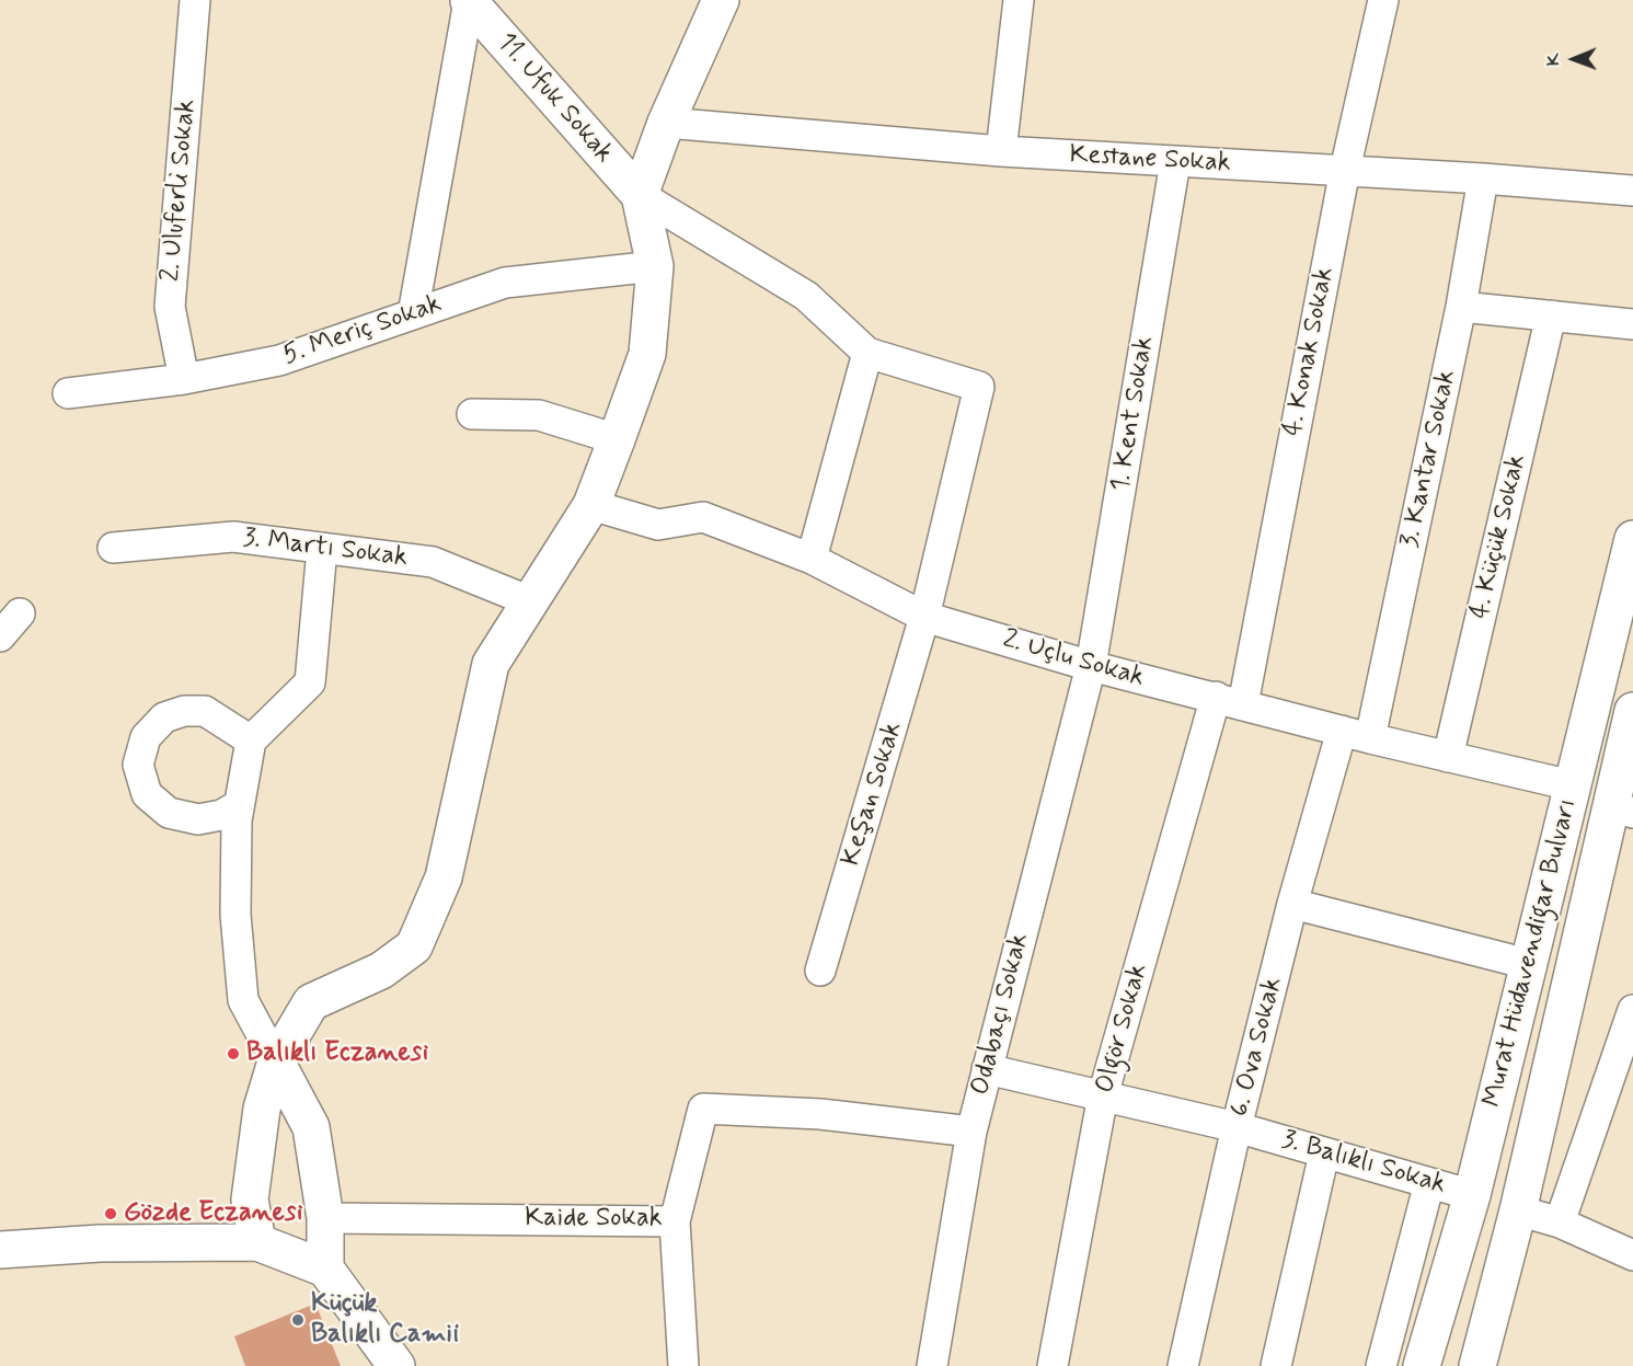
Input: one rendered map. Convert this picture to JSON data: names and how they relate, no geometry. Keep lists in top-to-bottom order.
{
  "streets": {
    "main road": ["11. Ufuk Sokak", "Murat Hüdavendigar Bulvarı"],
    "street": [
      "Kestane Sokak",
      "2. Uluferli Sokak",
      "5. Meriç Sokak",
      "4. Konak Sokak",
      "1. Kent Sokak",
      "3. Kantar Sokak",
      "4. Küçük Sokak",
      "3. Martı Sokak",
      "2. Uçlu Sokak",
      "Keşan Sokak",
      "Odabaçı Sokak",
      "Olgör Sokak",
      "6. Ova Sokak",
      "3. Balıklı Sokak",
      "Kaide Sokak"
    ]
  },
  "crossings": [
    ["Kestane Sokak", "4. Konak Sokak"],
    ["Kestane Sokak", "1. Kent Sokak"],
    ["Kestane Sokak", "3. Kantar Sokak"],
    ["2. Uluferli Sokak", "5. Meriç Sokak"],
    ["4. Konak Sokak", "2. Uçlu Sokak"],
    ["4. Konak Sokak", "Olgör Sokak"],
    ["1. Kent Sokak", "2. Uçlu Sokak"],
    ["1. Kent Sokak", "Odabaçı Sokak"],
    ["3. Kantar Sokak", "2. Uçlu Sokak"],
    ["4. Küçük Sokak", "2. Uçlu Sokak"],
    ["2. Uçlu Sokak", "Keşan Sokak"],
    ["2. Uçlu Sokak", "Murat Hüdavendigar Bulvarı"],
    ["2. Uçlu Sokak", "Odabaçı Sokak"],
    ["2. Uçlu Sokak", "Olgör Sokak"],
    ["2. Uçlu Sokak", "6. Ova Sokak"],
    ["Murat Hüdavendigar Bulvarı", "3. Balıklı Sokak"],
    ["Odabaçı Sokak", "3. Balıklı Sokak"],
    ["Odabaçı Sokak", "Kaide Sokak"],
    ["Olgör Sokak", "3. Balıklı Sokak"],
    ["6. Ova Sokak", "3. Balıklı Sokak"]
  ],
  "places": ["Balıklı Eczanesi", "Gözde Eczanesi", "Küçük Balıklı Camii"],
  "north": "left"
}
